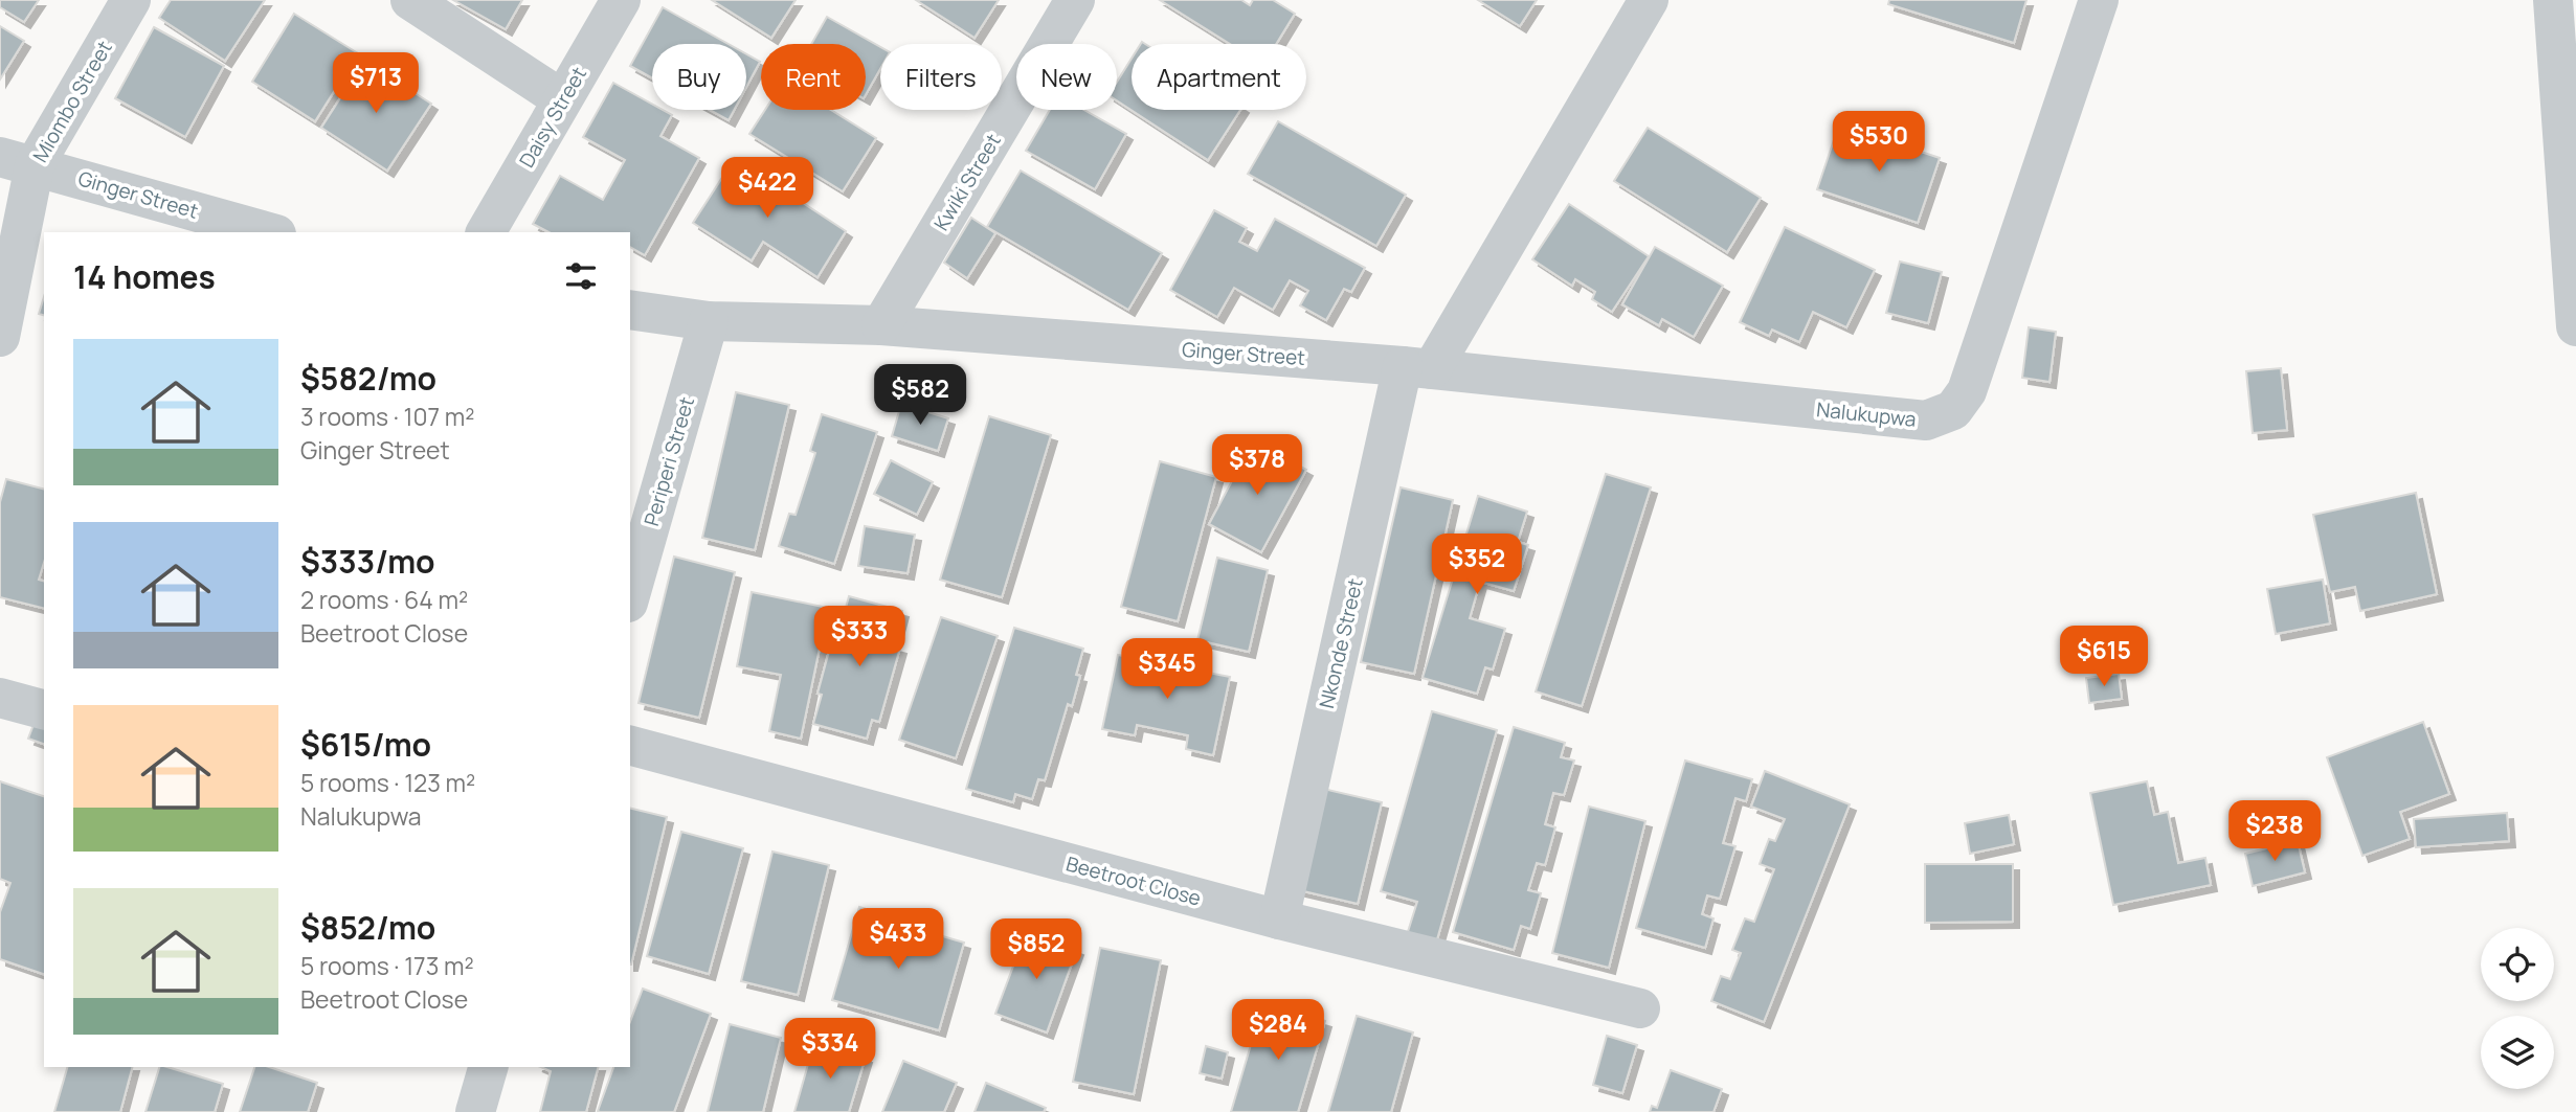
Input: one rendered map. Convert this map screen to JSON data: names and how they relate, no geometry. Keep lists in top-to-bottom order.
{
  "streets": {
    "street": [
      "Miombo Street",
      "Daisy Street",
      "Kwiki Street",
      "Ginger Street",
      "Nalukupwa",
      "Periperi Street",
      "Nkonde Street",
      "Beetroot Close"
    ]
  },
  "crossings": [
    ["Miombo Street", "Ginger Street"],
    ["Kwiki Street", "Ginger Street"],
    ["Ginger Street", "Nalukupwa"],
    ["Ginger Street", "Periperi Street"],
    ["Ginger Street", "Nkonde Street"],
    ["Nalukupwa", "Nkonde Street"],
    ["Nkonde Street", "Beetroot Close"]
  ],
  "page": {
    "chip": [
      "Buy",
      "Rent",
      "Filters",
      "New",
      "Apartment"
    ],
    "price": [
      "$713",
      "$530",
      "$422",
      "$582",
      "$378",
      "$352",
      "$333",
      "$615",
      "$345",
      "$238",
      "$433",
      "$852",
      "$284",
      "$334"
    ],
    "heading": "14 homes",
    "list": [
      {
        "name": "$582/mo",
        "note": "3 rooms · 107 m² · Ginger Street"
      },
      {
        "name": "$333/mo",
        "note": "2 rooms · 64 m² · Beetroot Close"
      },
      {
        "name": "$615/mo",
        "note": "5 rooms · 123 m² · Nalukupwa"
      },
      {
        "name": "$852/mo",
        "note": "5 rooms · 173 m² · Beetroot Close"
      }
    ]
  }
}
